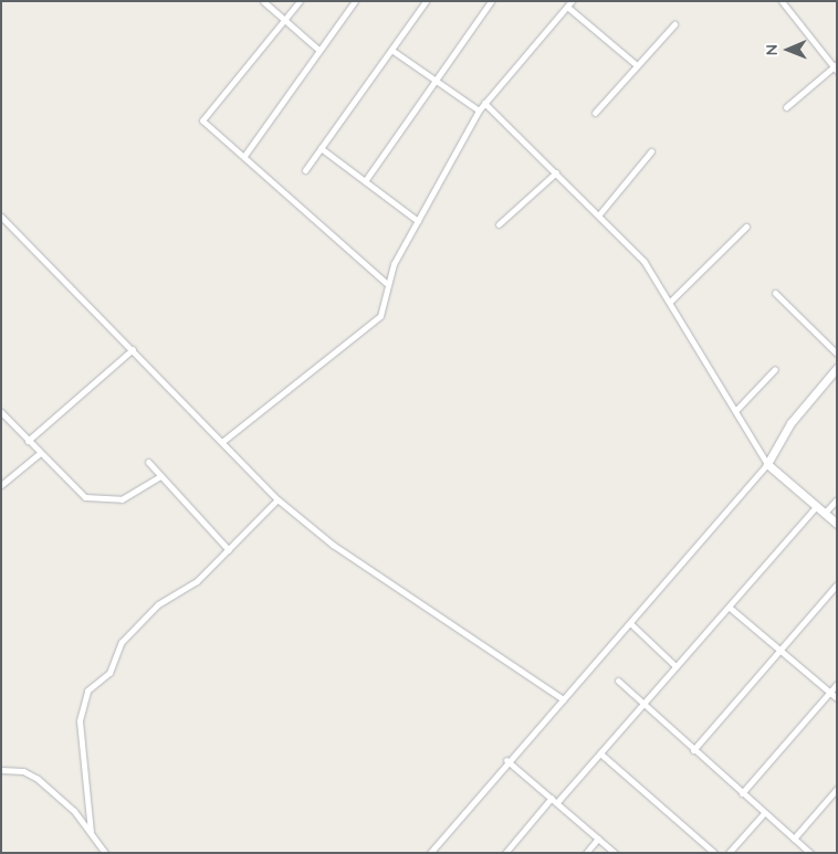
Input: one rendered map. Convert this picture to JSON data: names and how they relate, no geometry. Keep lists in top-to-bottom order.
{
  "north": "left"
}
